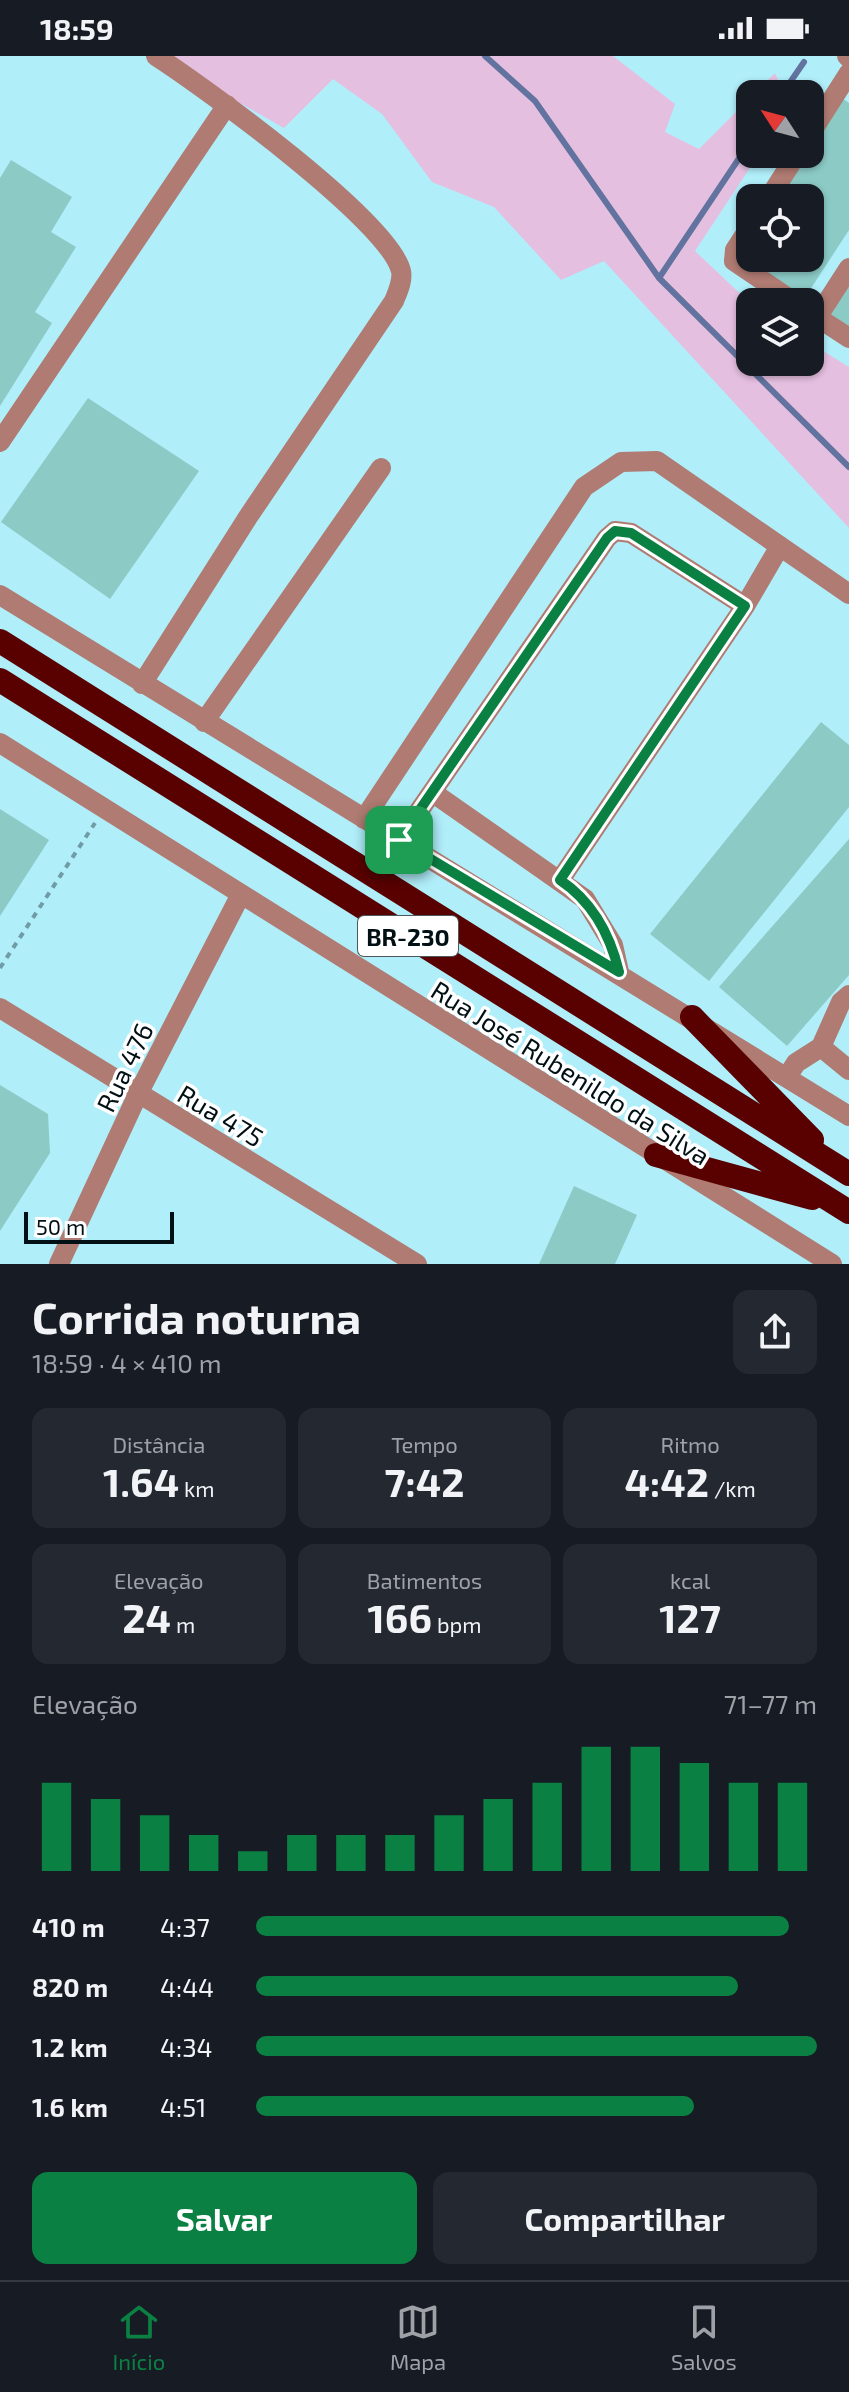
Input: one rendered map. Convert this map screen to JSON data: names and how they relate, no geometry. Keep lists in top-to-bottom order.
{
  "streets": {
    "highway": ["BR-230"],
    "street": ["Rua 476", "Rua José Rubenildo da Silva", "Rua 475"]
  },
  "crossings": [
    ["Rua 476", "Rua José Rubenildo da Silva"],
    ["Rua 476", "Rua 475"]
  ],
  "scale_bar": "50 m",
  "north": "top left",
  "page": {
    "status": "18:59",
    "scale": "50 m",
    "heading": ["Corrida noturna", "18:59 · 4 × 410 m"],
    "stats": [
      ["Distância", "1.64 km"],
      ["Tempo", "7:42"],
      ["Ritmo", "4:42 /km"],
      ["Elevação", "24 m"],
      ["Batimentos", "166 bpm"],
      ["kcal", "127"]
    ],
    "chart": ["Elevação", "71–77 m"],
    "list": [
      {
        "name": "410 m",
        "note": "4:37"
      },
      {
        "name": "820 m",
        "note": "4:44"
      },
      {
        "name": "1.2 km",
        "note": "4:34"
      },
      {
        "name": "1.6 km",
        "note": "4:51"
      }
    ],
    "buttons": ["Salvar", "Compartilhar"],
    "tabs": ["Início", "Mapa", "Salvos"]
  }
}
